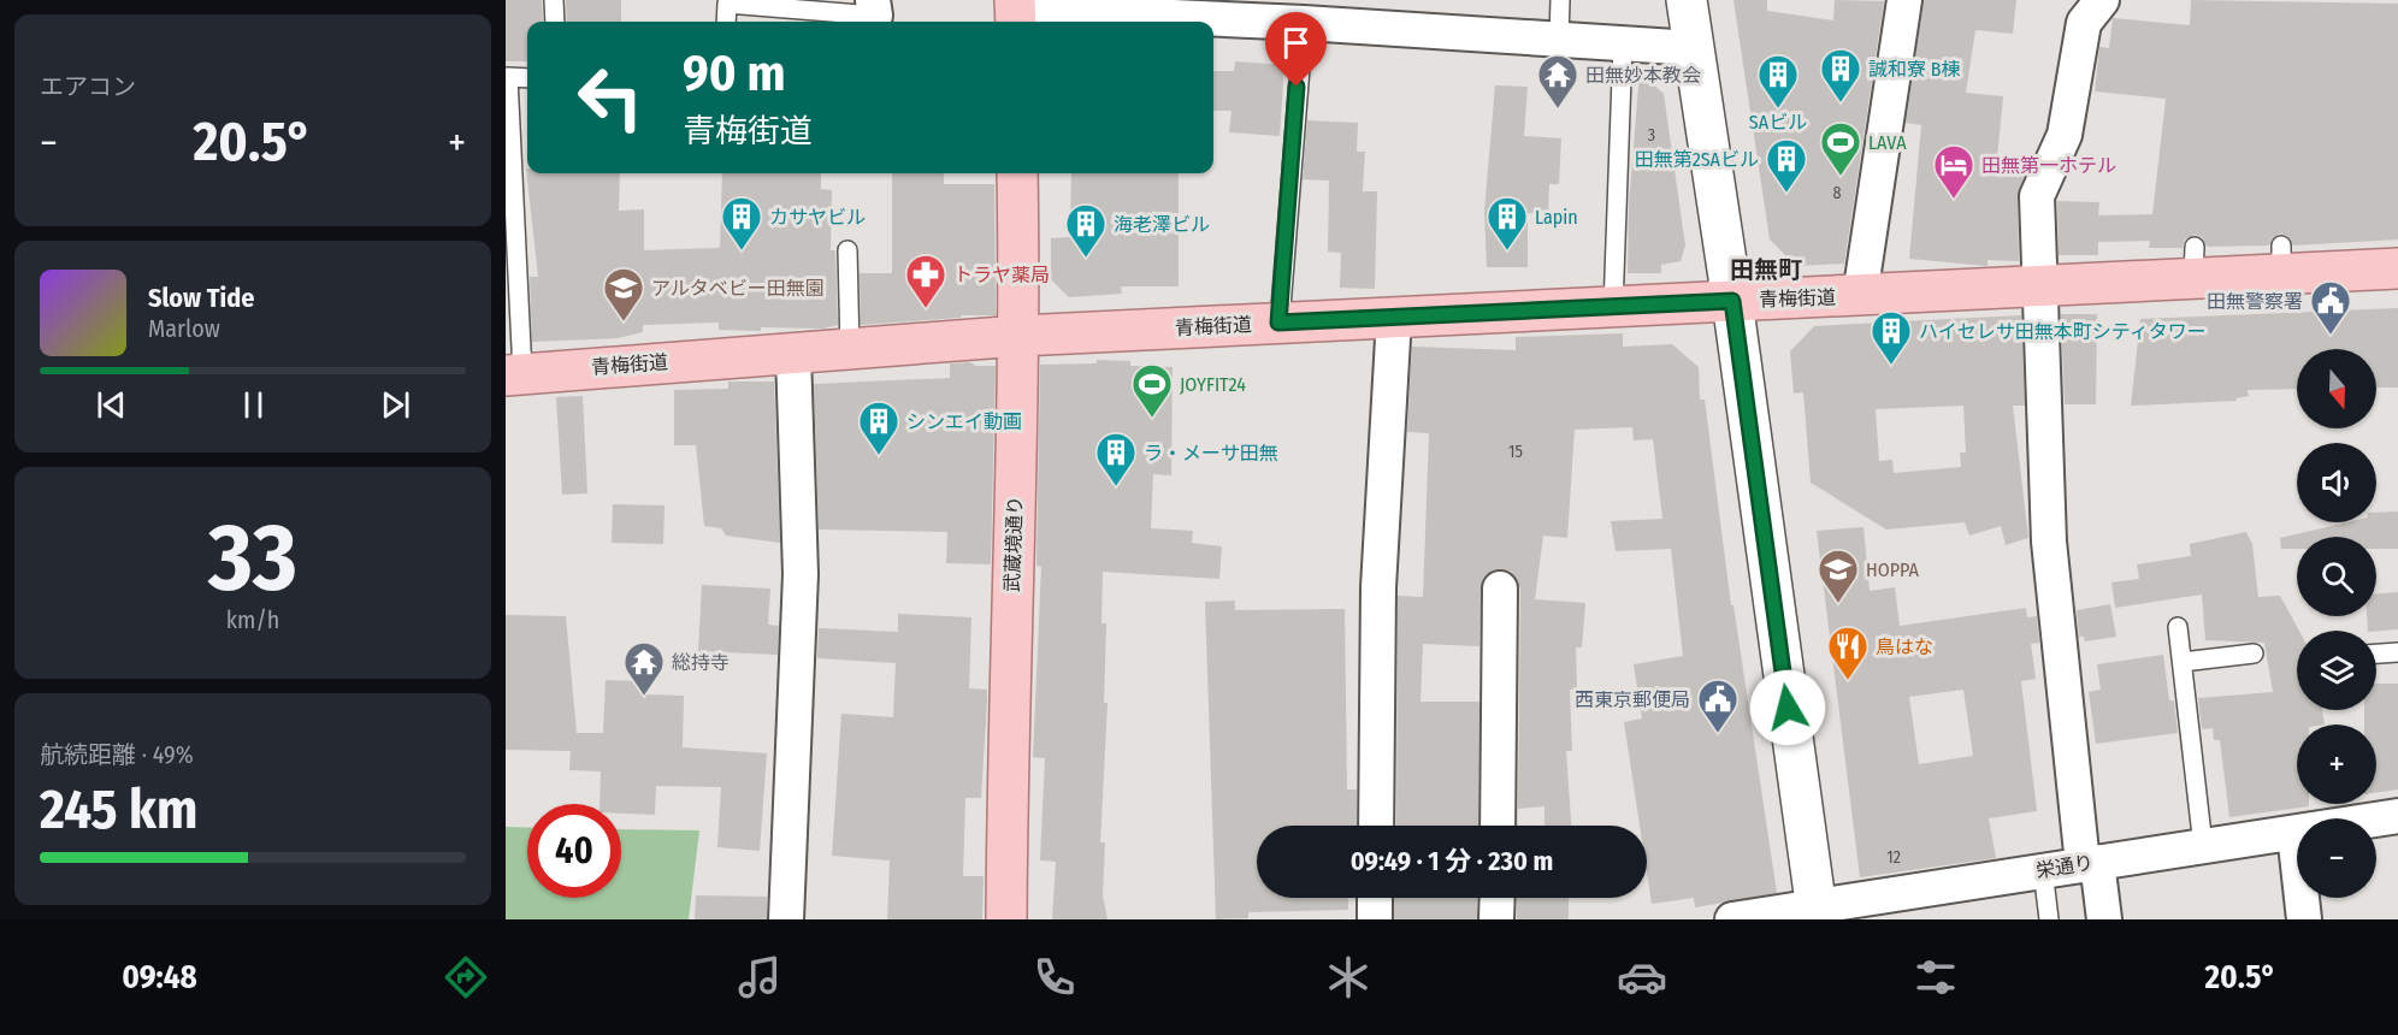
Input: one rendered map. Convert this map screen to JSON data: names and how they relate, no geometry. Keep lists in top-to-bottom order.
{
  "streets": {
    "main road": ["青梅街道", "武蔵境通り"],
    "street": ["栄通り"]
  },
  "crossings": [
    ["青梅街道", "武蔵境通り"]
  ],
  "districts": ["田無町"],
  "places": {
    "building": [
      "誠和寮 B棟",
      "SAビル",
      "田無第2SAビル",
      "カサヤビル",
      "Lapin",
      "海老澤ビル",
      "ハイセレサ田無本町シティタワー",
      "シンエイ動画",
      "ラ・メーサ田無"
    ],
    "temple": ["田無妙本教会", "総持寺"],
    "sports": ["LAVA", "JOYFIT24"],
    "hotel": ["田無第一ホテル"],
    "pharmacy": ["トラヤ薬局"],
    "school or university": ["アルタベビー田無園", "HOPPA"],
    "public building": ["田無警察署", "西東京郵便局"],
    "restaurant": ["鳥はな"]
  },
  "house_numbers": [
    "3",
    "8",
    "15",
    "12"
  ],
  "north": "bottom",
  "page": {
    "tile": [
      "エアコン",
      ["33", "km/h"],
      ["航続距離 · 49%", "245 km"]
    ],
    "turn": ["90 m", "青梅街道"],
    "heat": ["−", "20.5°", "+"],
    "song": ["Slow Tide", "Marlow"],
    "map_buttons": ["+", "−"],
    "limit": "40",
    "trip": "09:49 · 1 分 · 230 m",
    "tabs": ["09:48", "20.5°"]
  }
}
